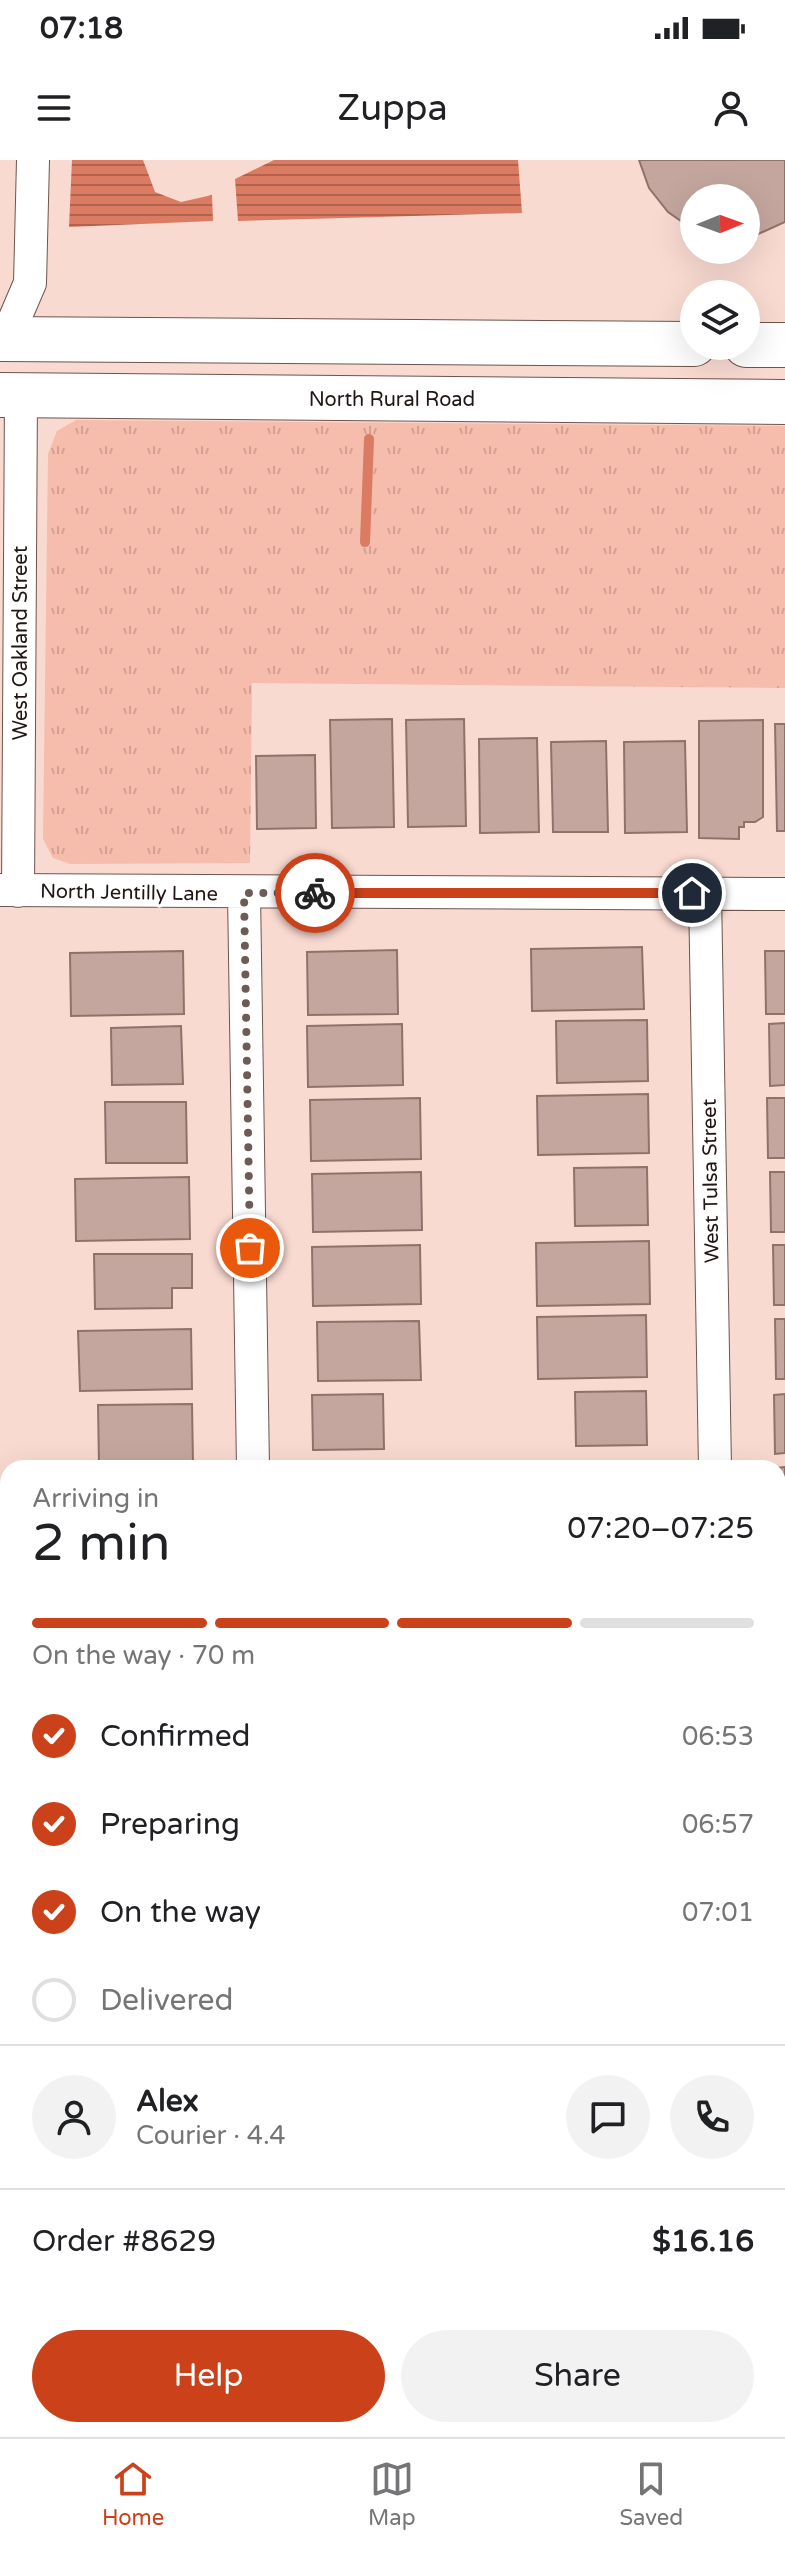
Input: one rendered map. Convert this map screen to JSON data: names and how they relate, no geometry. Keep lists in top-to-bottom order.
{
  "streets": {
    "main road": ["North Rural Road"],
    "street": ["West Oakland Street", "North Jentilly Lane", "West Tulsa Street"]
  },
  "crossings": [
    ["North Rural Road", "West Oakland Street"],
    ["West Oakland Street", "North Jentilly Lane"],
    ["North Jentilly Lane", "West Tulsa Street"]
  ],
  "north": "right",
  "page": {
    "status": "07:18",
    "header": "Zuppa",
    "heading": ["2 min", "Arriving in", "07:20–07:25"],
    "panel": [
      "Alex",
      "Courier · 4.4",
      "Order #8629",
      "$16.16"
    ],
    "bar": "On the way · 70 m",
    "list": [
      ["Confirmed", "06:53"],
      ["Preparing", "06:57"],
      ["On the way", "07:01"],
      "Delivered"
    ],
    "buttons": ["Help", "Share"],
    "tabs": ["Home", "Map", "Saved"]
  }
}
